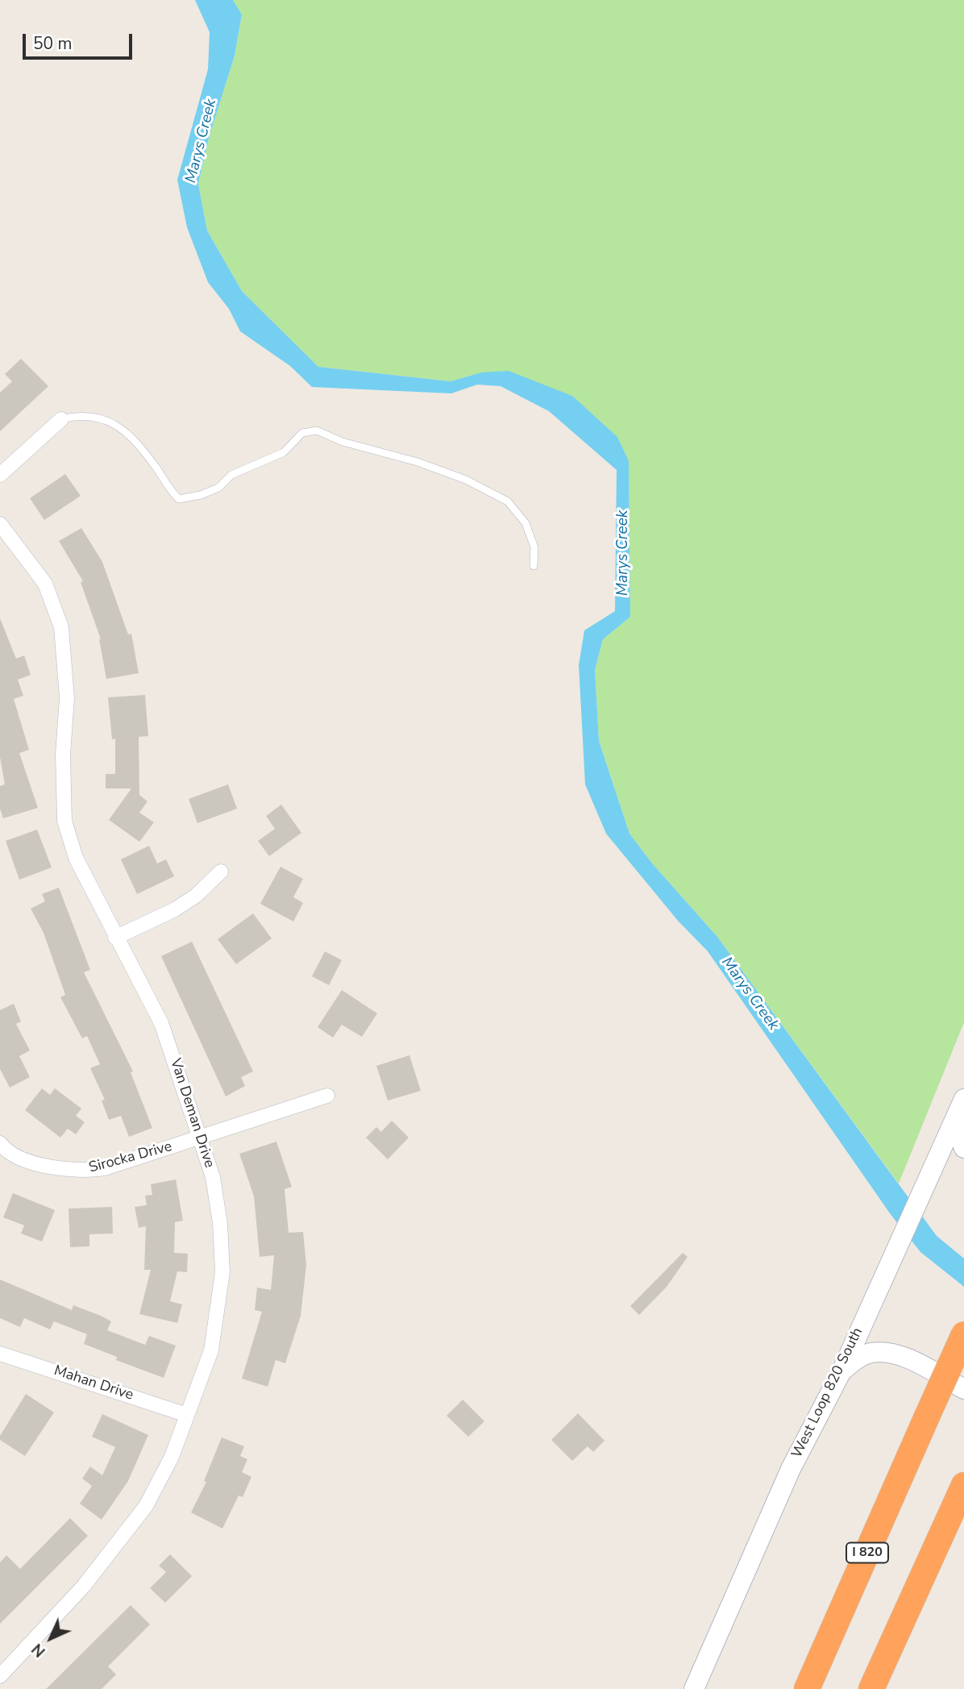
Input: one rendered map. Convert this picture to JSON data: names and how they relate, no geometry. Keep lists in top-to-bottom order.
{
  "streets": {
    "highway": ["I 820"],
    "main road": ["West Loop 820 South"],
    "street": ["Van Deman Drive", "Sirocka Drive", "Mahan Drive"]
  },
  "crossings": [
    ["Van Deman Drive", "Sirocka Drive"],
    ["Van Deman Drive", "Mahan Drive"]
  ],
  "water": ["Marys Creek"],
  "scale_bar": "50 m",
  "north": "bottom left"
}
